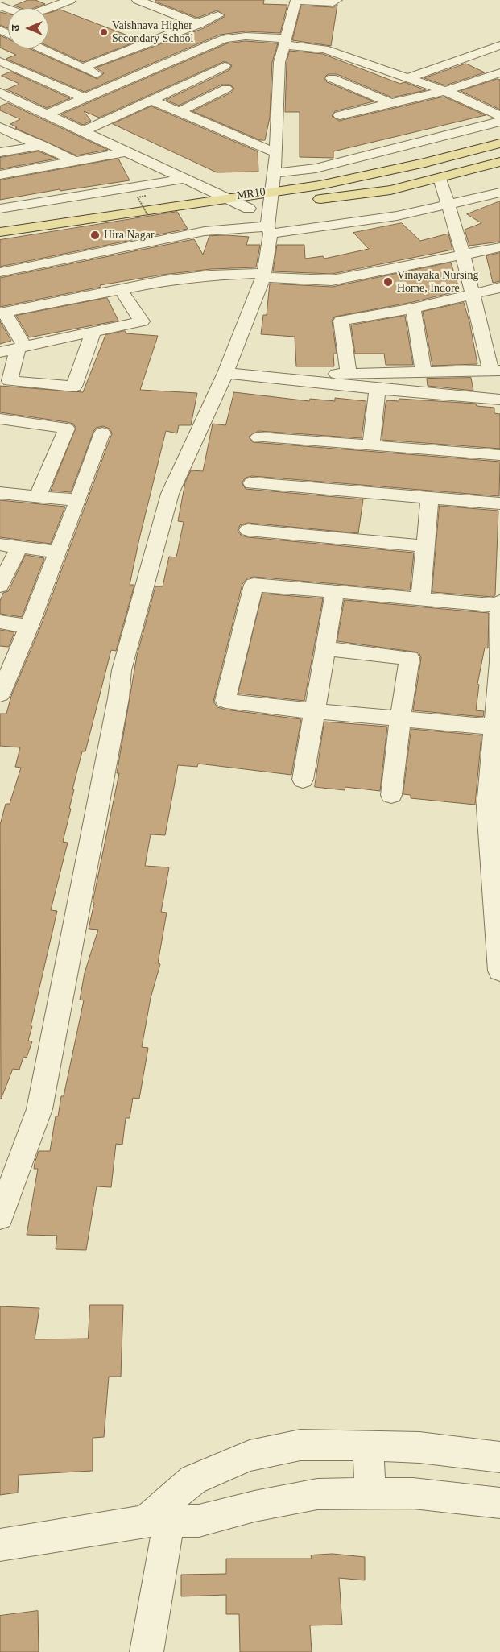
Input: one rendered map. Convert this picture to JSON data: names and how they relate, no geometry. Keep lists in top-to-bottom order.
{
  "streets": {
    "main road": ["MR10"]
  },
  "places": ["Vaishnava Higher Secondary School", "Hira Nagar", "Vinayaka Nursing Home, Indore"],
  "north": "left"
}
